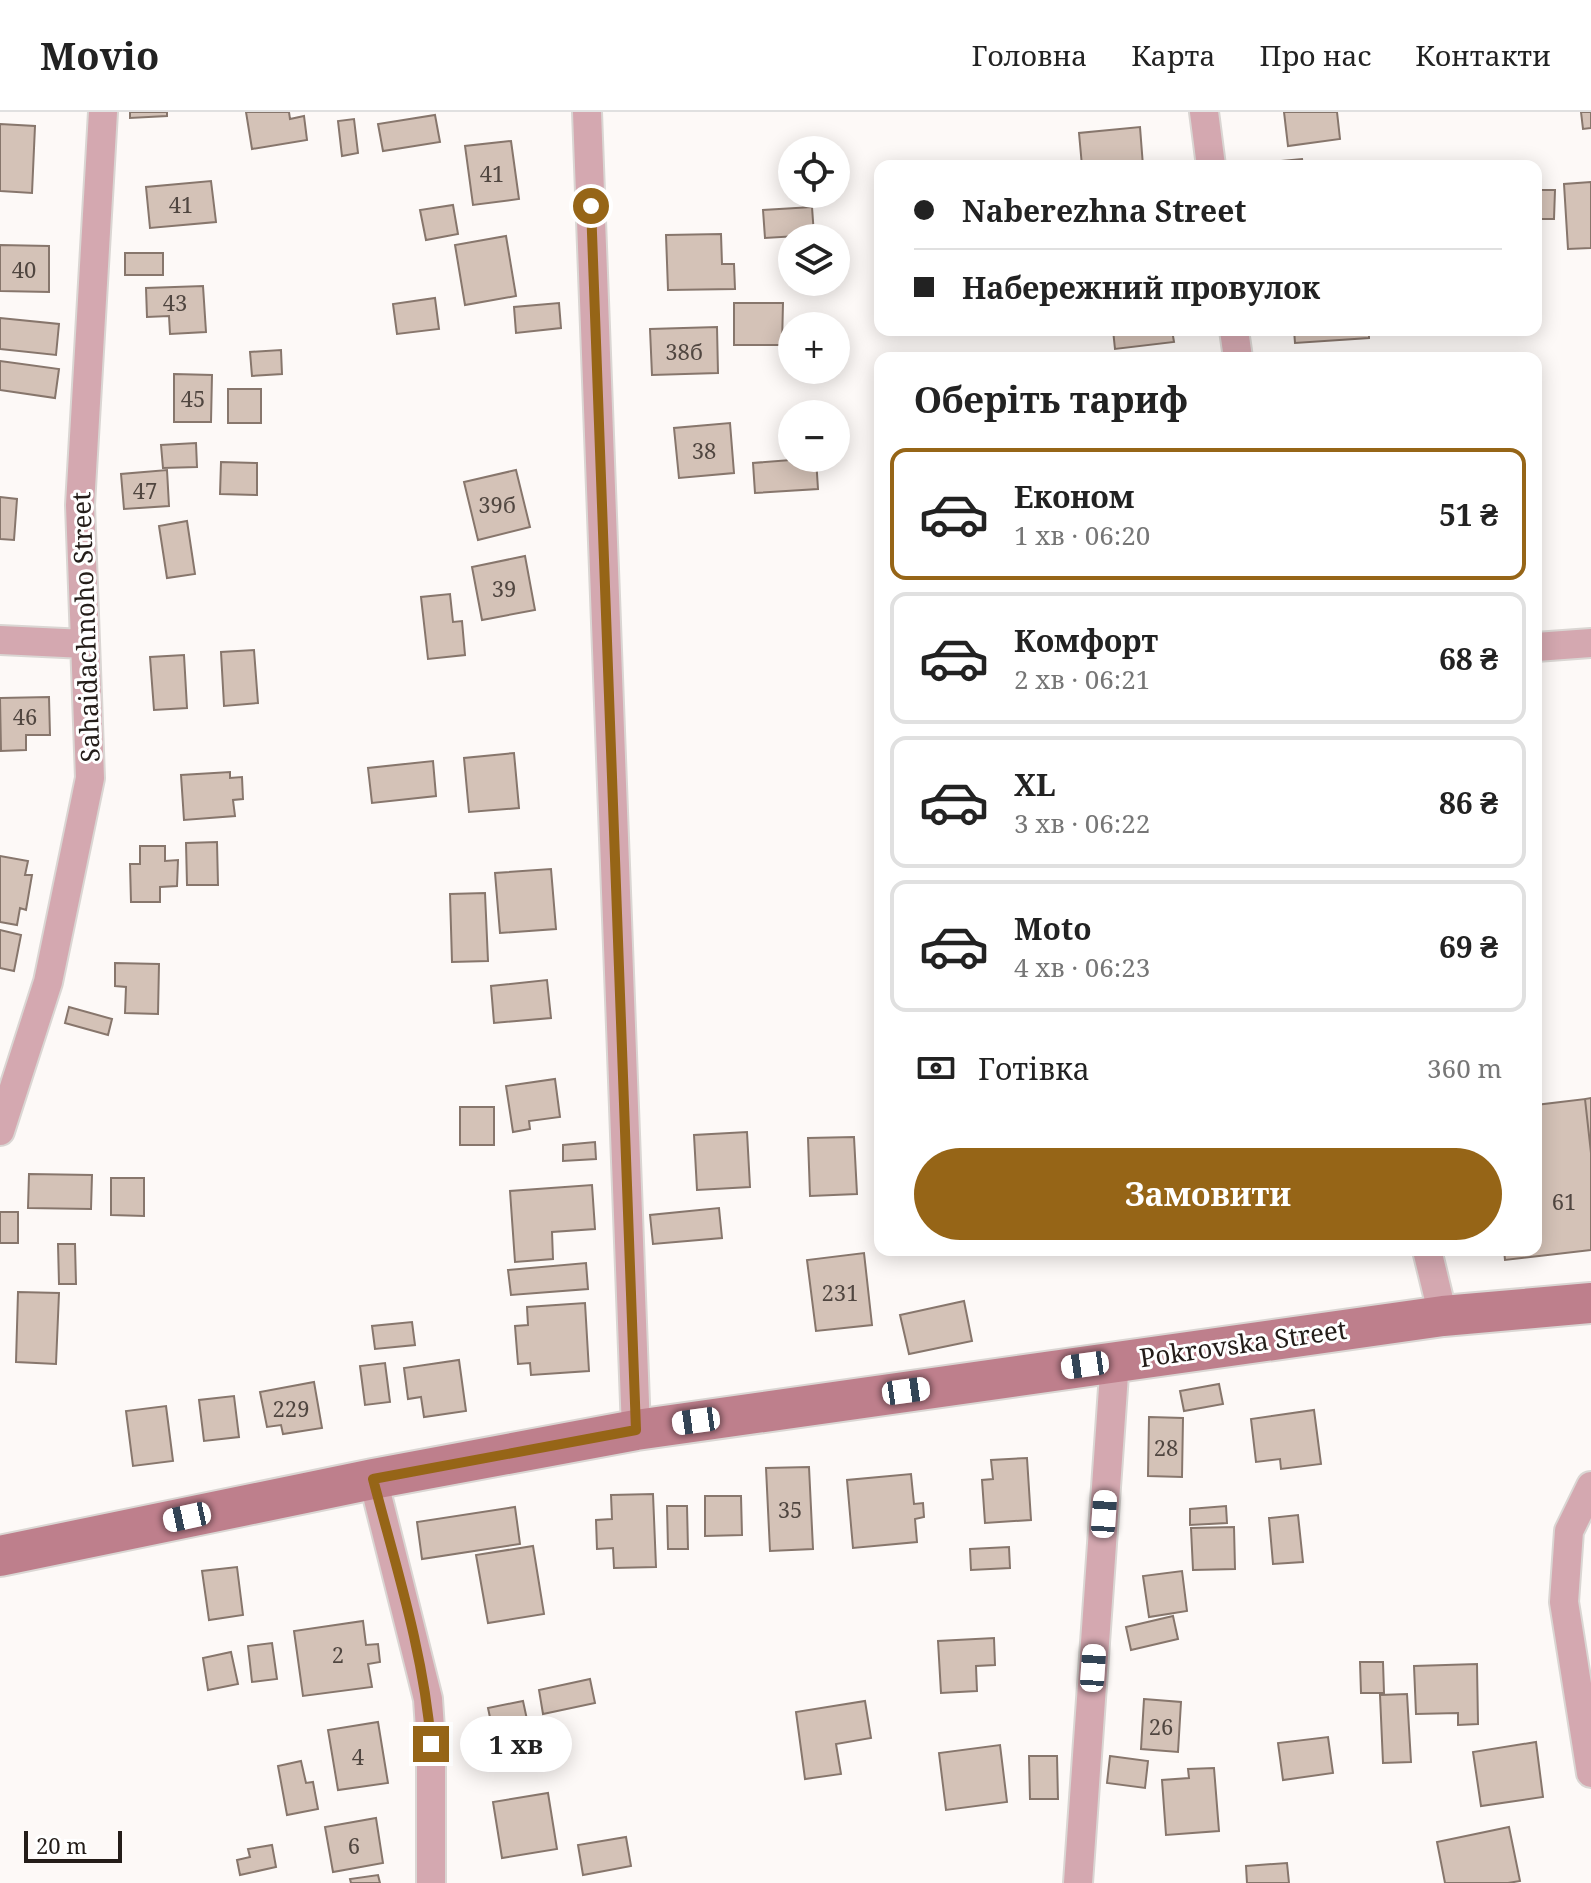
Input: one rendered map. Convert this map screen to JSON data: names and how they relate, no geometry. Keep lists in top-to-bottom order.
{
  "streets": {
    "street": ["Sahaidachnoho Street", "Pokrovska Street"]
  },
  "house_numbers": [
    "41",
    "41",
    "40",
    "43",
    "38б",
    "45",
    "38",
    "47",
    "39б",
    "39",
    "46",
    "61",
    "231",
    "229",
    "28",
    "35",
    "2",
    "26",
    "4",
    "6"
  ],
  "scale_bar": "20 m",
  "page": {
    "header": "Movio",
    "nav": [
      "Головна",
      "Карта",
      "Про нас",
      "Контакти"
    ],
    "map_buttons": ["+", "−"],
    "banner": ["Naberezhna Street", "Набережний провулок"],
    "heading": "Оберіть тариф",
    "list": [
      {
        "name": "Економ",
        "note": "1 хв · 06:20",
        "value": "51 ₴"
      },
      {
        "name": "Комфорт",
        "note": "2 хв · 06:21",
        "value": "68 ₴"
      },
      {
        "name": "XL",
        "note": "3 хв · 06:22",
        "value": "86 ₴"
      },
      {
        "name": "Moto",
        "note": "4 хв · 06:23",
        "value": "69 ₴"
      }
    ],
    "pay": ["Готівка", "360 m"],
    "buttons": "Замовити",
    "bubble": "1 хв",
    "scale": "20 m"
  }
}
